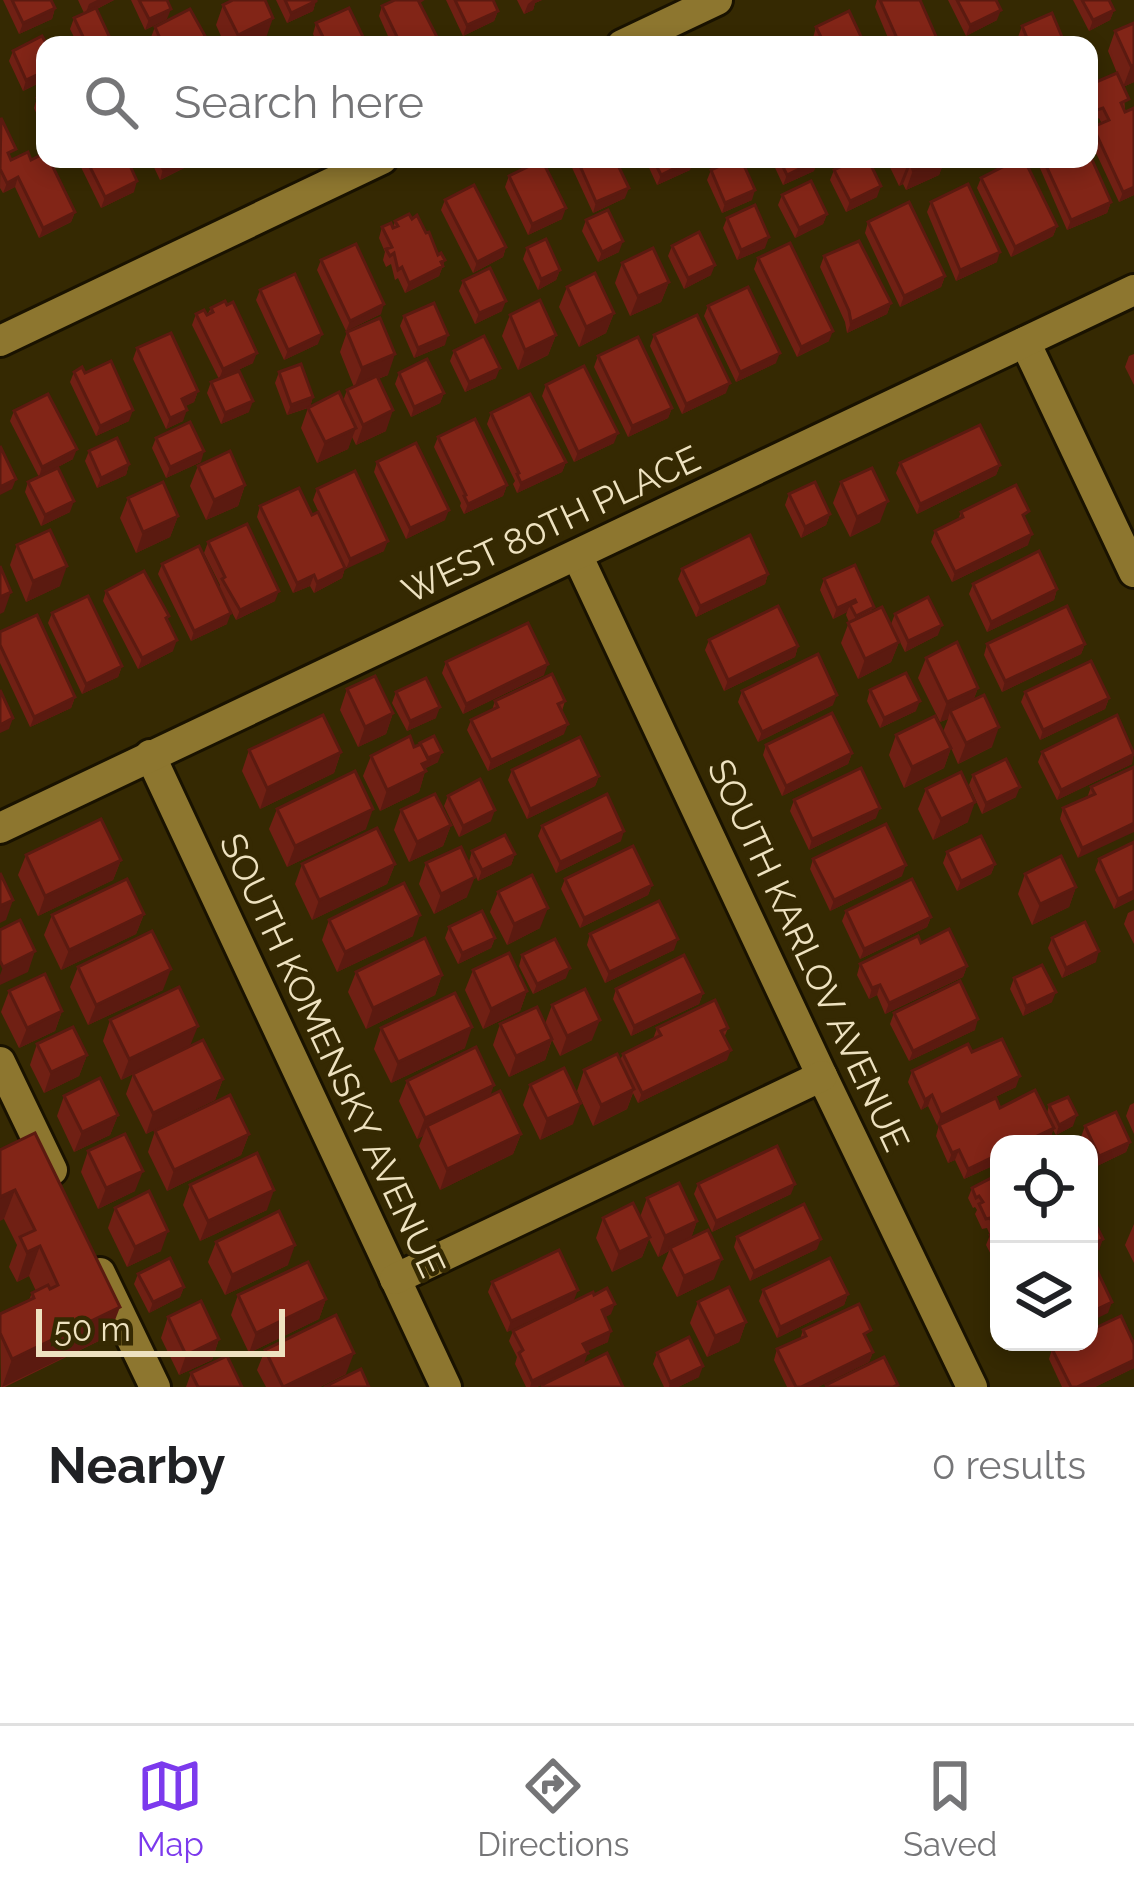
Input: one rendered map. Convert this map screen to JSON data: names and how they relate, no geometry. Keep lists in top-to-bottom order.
{
  "streets": {
    "street": ["WEST 80TH PLACE", "SOUTH KARLOV AVENUE", "SOUTH KOMENSKY AVENUE"]
  },
  "crossings": [
    ["WEST 80TH PLACE", "SOUTH KARLOV AVENUE"],
    ["WEST 80TH PLACE", "SOUTH KOMENSKY AVENUE"]
  ],
  "scale_bar": "50 m",
  "page": {
    "search": "Search here",
    "scale": "50 m",
    "heading": ["Nearby", "0 results"],
    "nav": ["Map", "Directions", "Saved"]
  }
}
